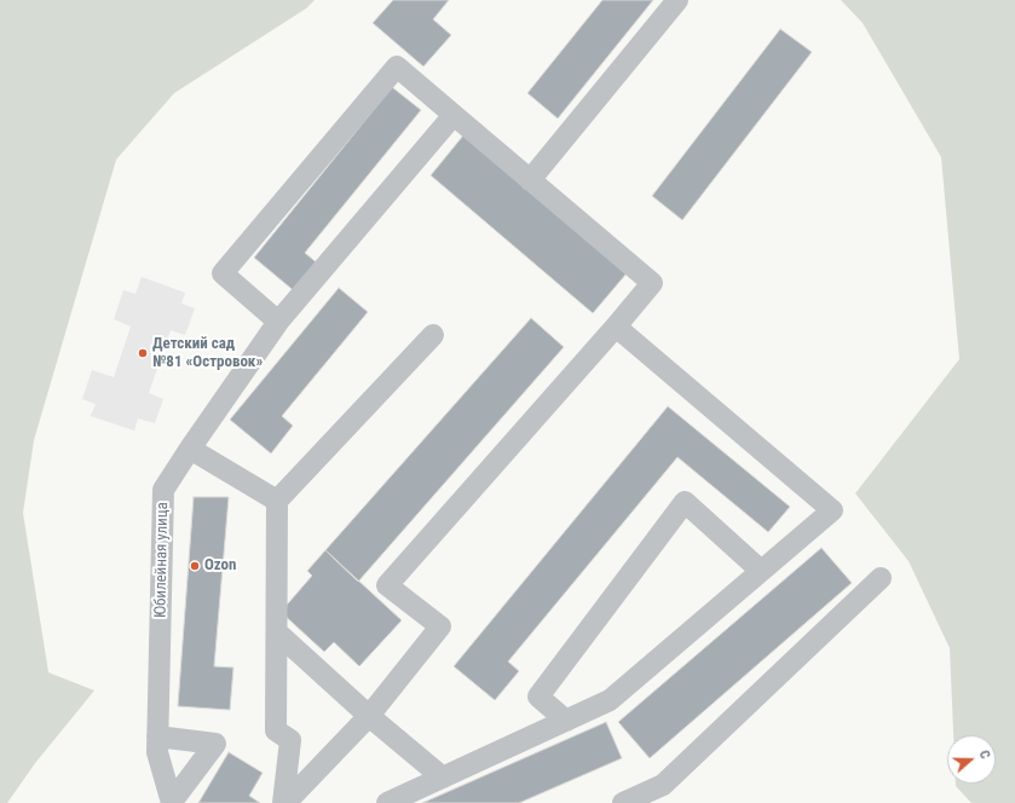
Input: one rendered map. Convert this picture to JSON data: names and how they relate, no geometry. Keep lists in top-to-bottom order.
{
  "streets": {
    "street": ["Юбилейная улица"]
  },
  "places": ["Детский сад №81 «Островок»", "Ozon"],
  "north": "right"
}
